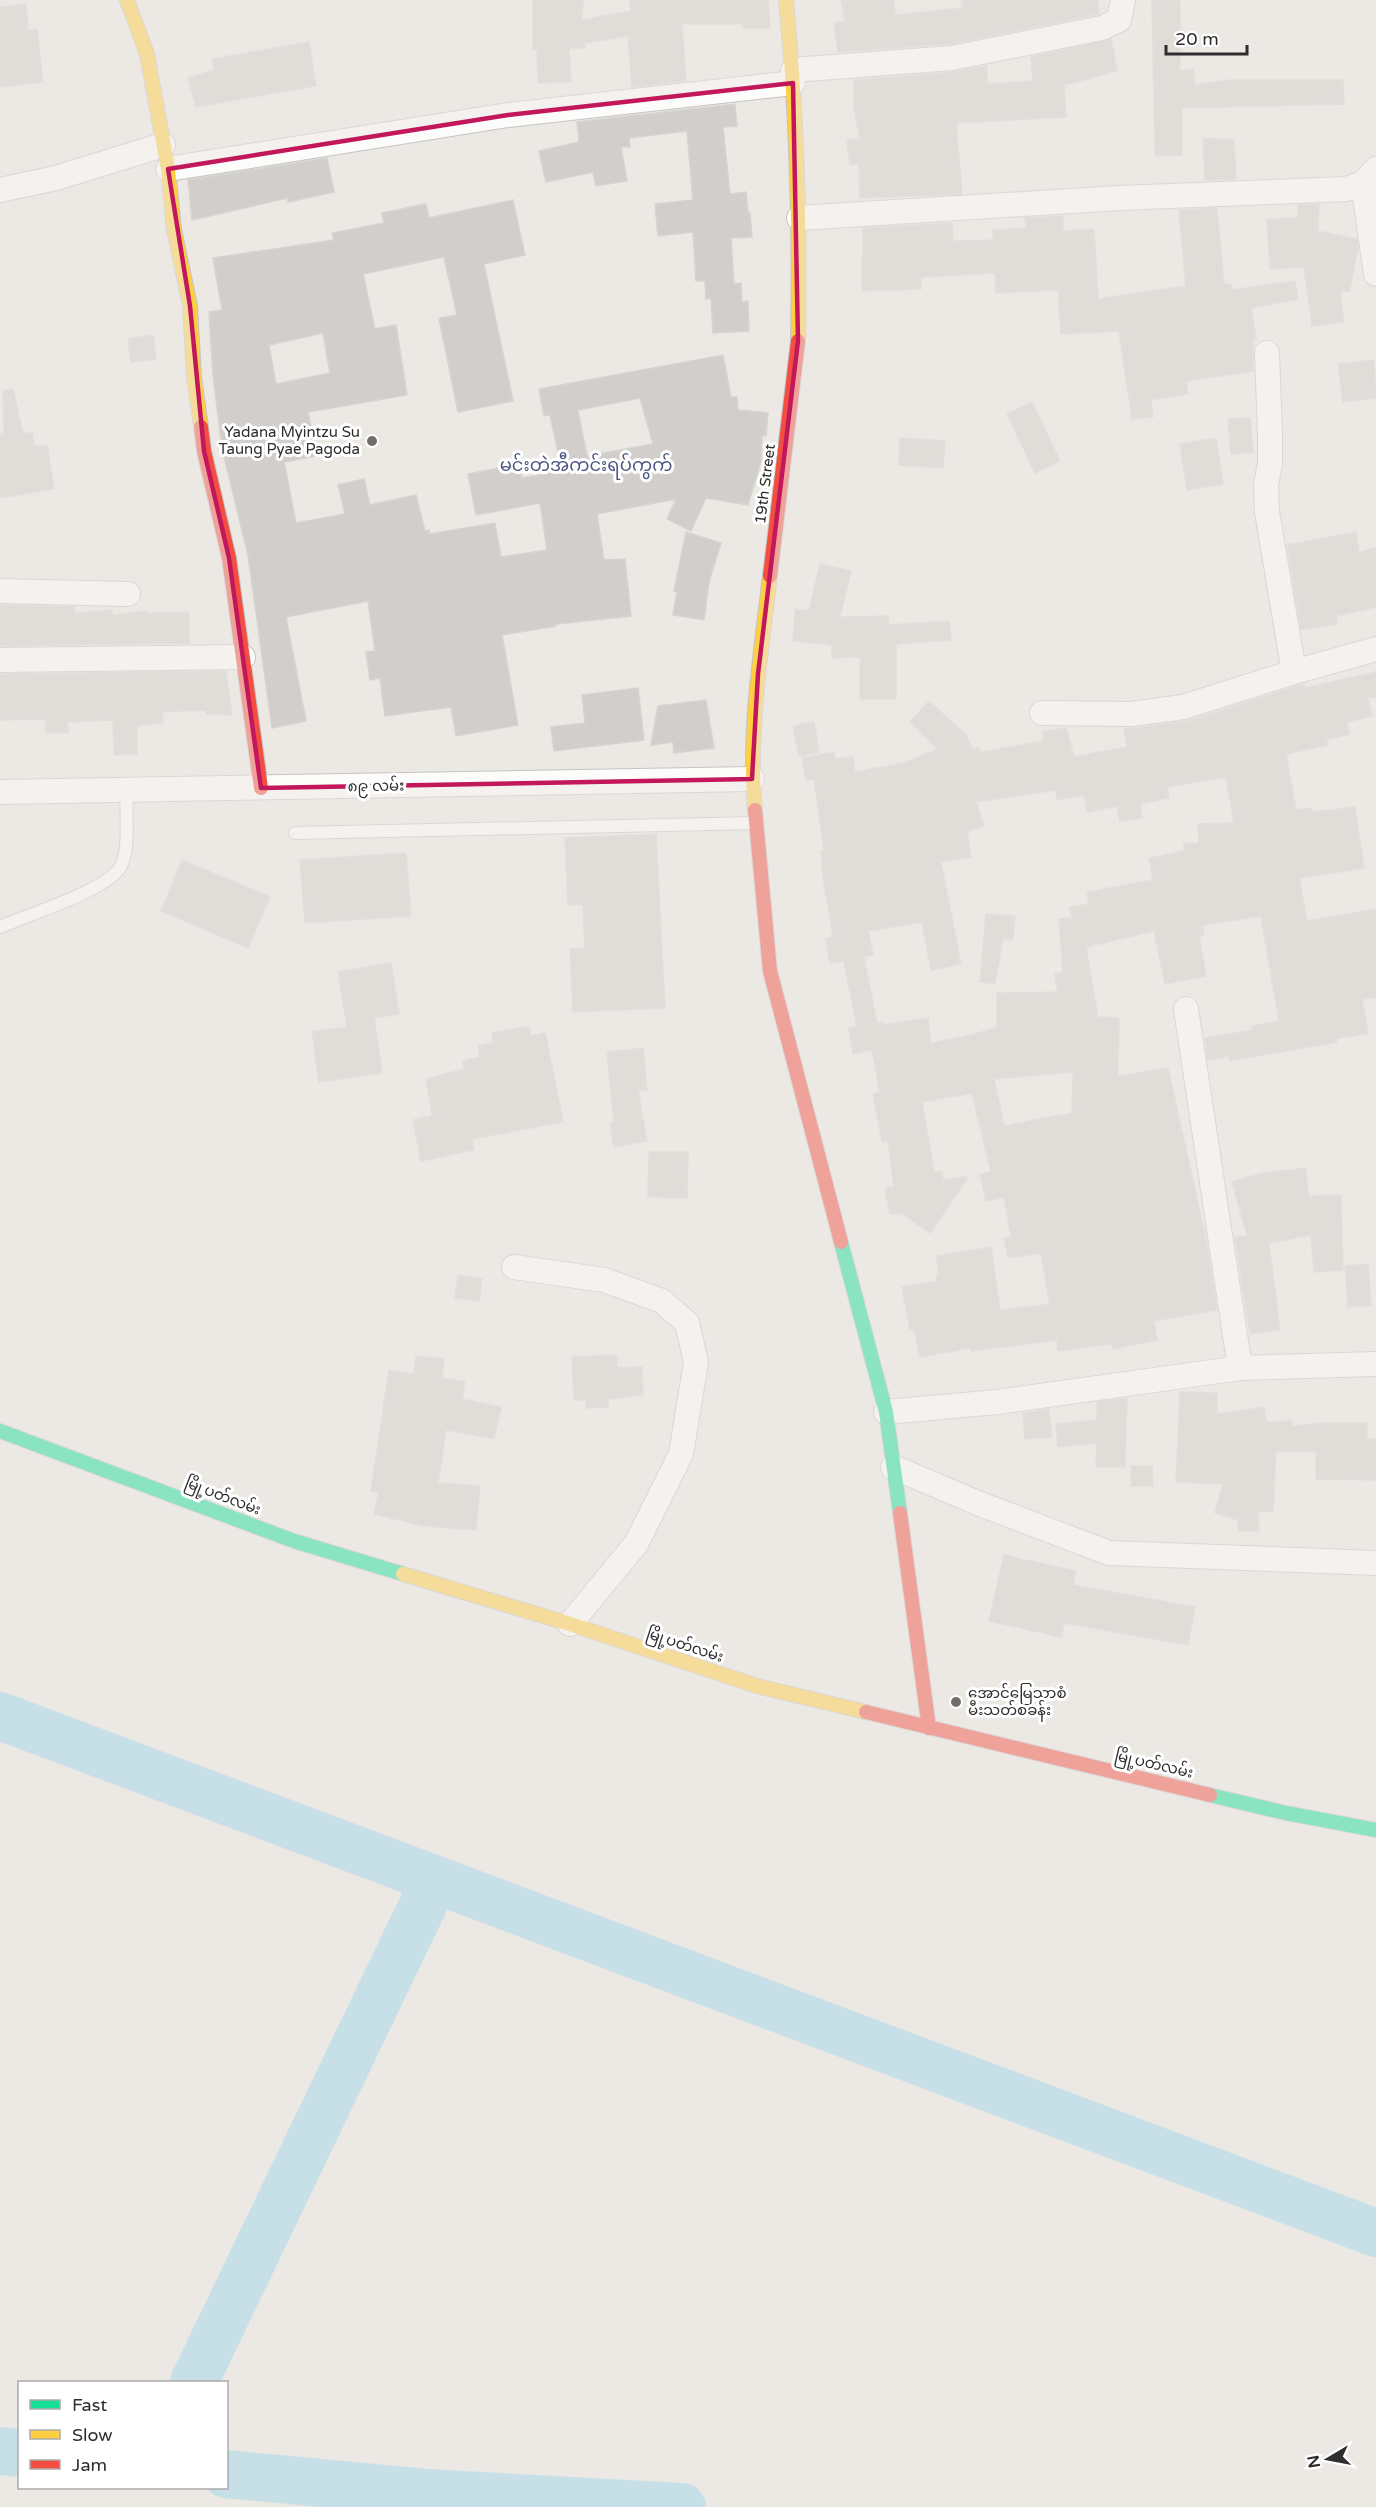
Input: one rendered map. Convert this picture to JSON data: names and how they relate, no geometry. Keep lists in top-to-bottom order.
{
  "streets": {
    "street": ["19th Street", "၈၉ လမ်း", "မြို့ပတ်လမ်း"]
  },
  "crossings": [
    ["19th Street", "၈၉ လမ်း"],
    ["19th Street", "မြို့ပတ်လမ်း"]
  ],
  "districts": ["မင်းတဲအီကင်းရပ်ကွက်"],
  "places": ["Yadana Myintzu Su Taung Pyae Pagoda", "အောင်မြေသာစံ မီးသတ်စခန်း"],
  "legend": ["Fast", "Slow", "Jam"],
  "scale_bar": "20 m",
  "north": "left"
}
